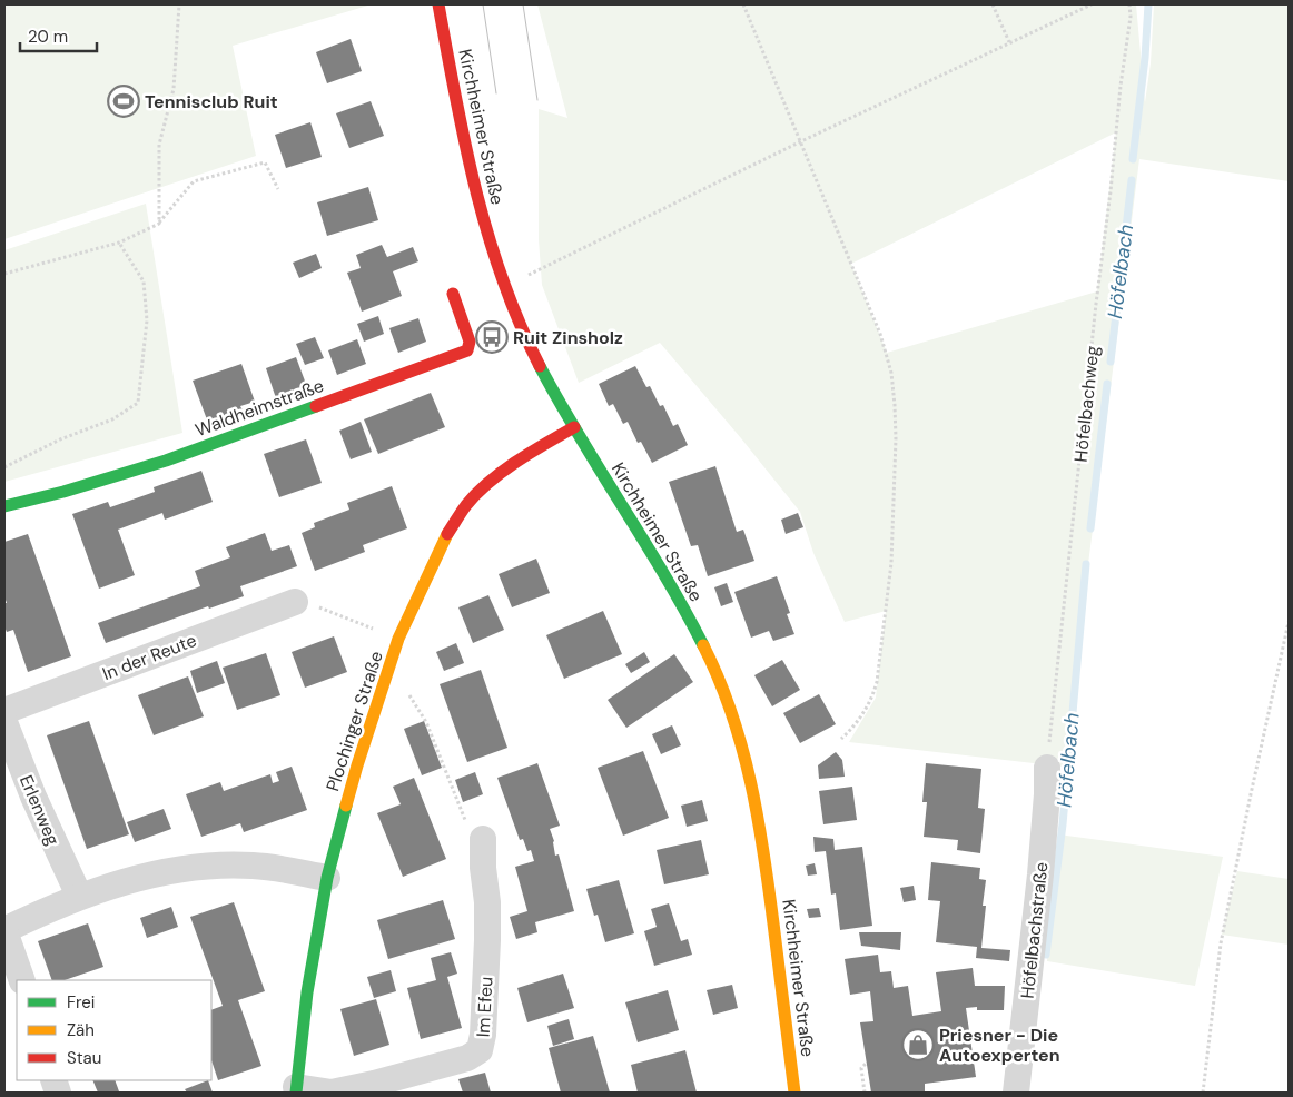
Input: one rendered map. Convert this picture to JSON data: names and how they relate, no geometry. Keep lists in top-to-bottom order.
{
  "streets": {
    "street": [
      "Kirchheimer Straße",
      "Waldheimstraße",
      "In der Reute",
      "Plochinger Straße",
      "Erlenweg",
      "Höfelbachstraße",
      "Im Efeu"
    ],
    "path": ["Höfelbachweg"]
  },
  "crossings": [
    ["Kirchheimer Straße", "Plochinger Straße"],
    ["Plochinger Straße", "Im Efeu"]
  ],
  "water": ["Höfelbach"],
  "places": {
    "sports": ["Tennisclub Ruit"],
    "bus stop": ["Ruit Zinsholz"],
    "shop": ["Priesner - Die Autoexperten"]
  },
  "legend": ["Frei", "Zäh", "Stau"],
  "scale_bar": "20 m"
}
